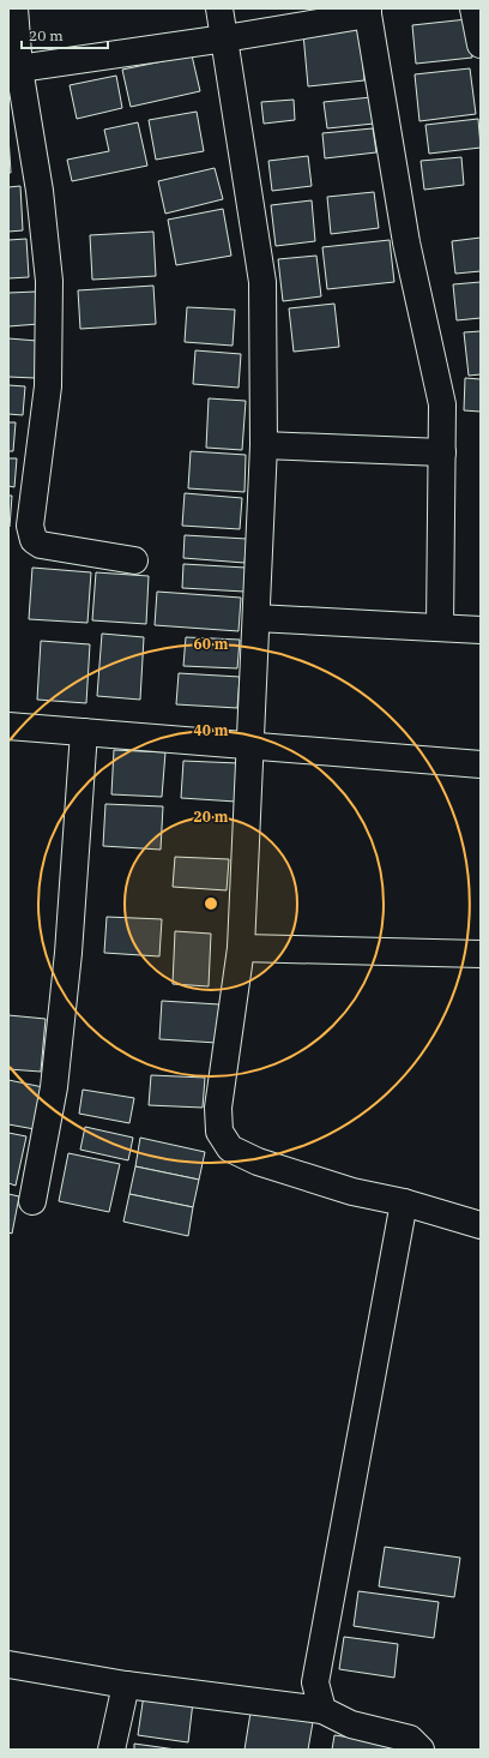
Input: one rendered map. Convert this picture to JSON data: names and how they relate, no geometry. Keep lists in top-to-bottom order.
{
  "scale_bar": "20 m",
  "rings": ["60 m", "40 m", "20 m"]
}
